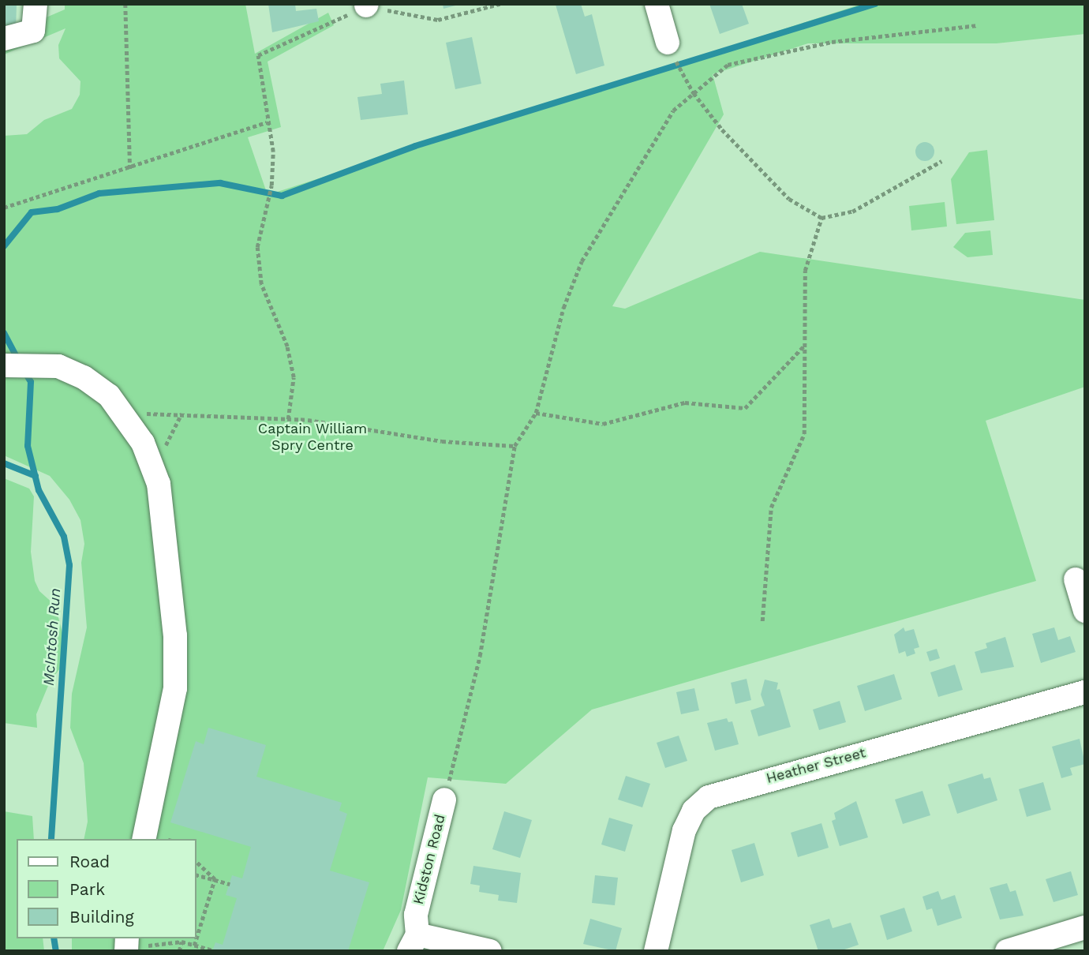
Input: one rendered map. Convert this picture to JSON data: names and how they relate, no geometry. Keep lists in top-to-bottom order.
{
  "streets": {
    "street": ["Heather Street", "Kidston Road"]
  },
  "water": ["McIntosh Run"],
  "parks": ["Captain William Spry Centre"],
  "legend": ["Road", "Park", "Building"]
}
